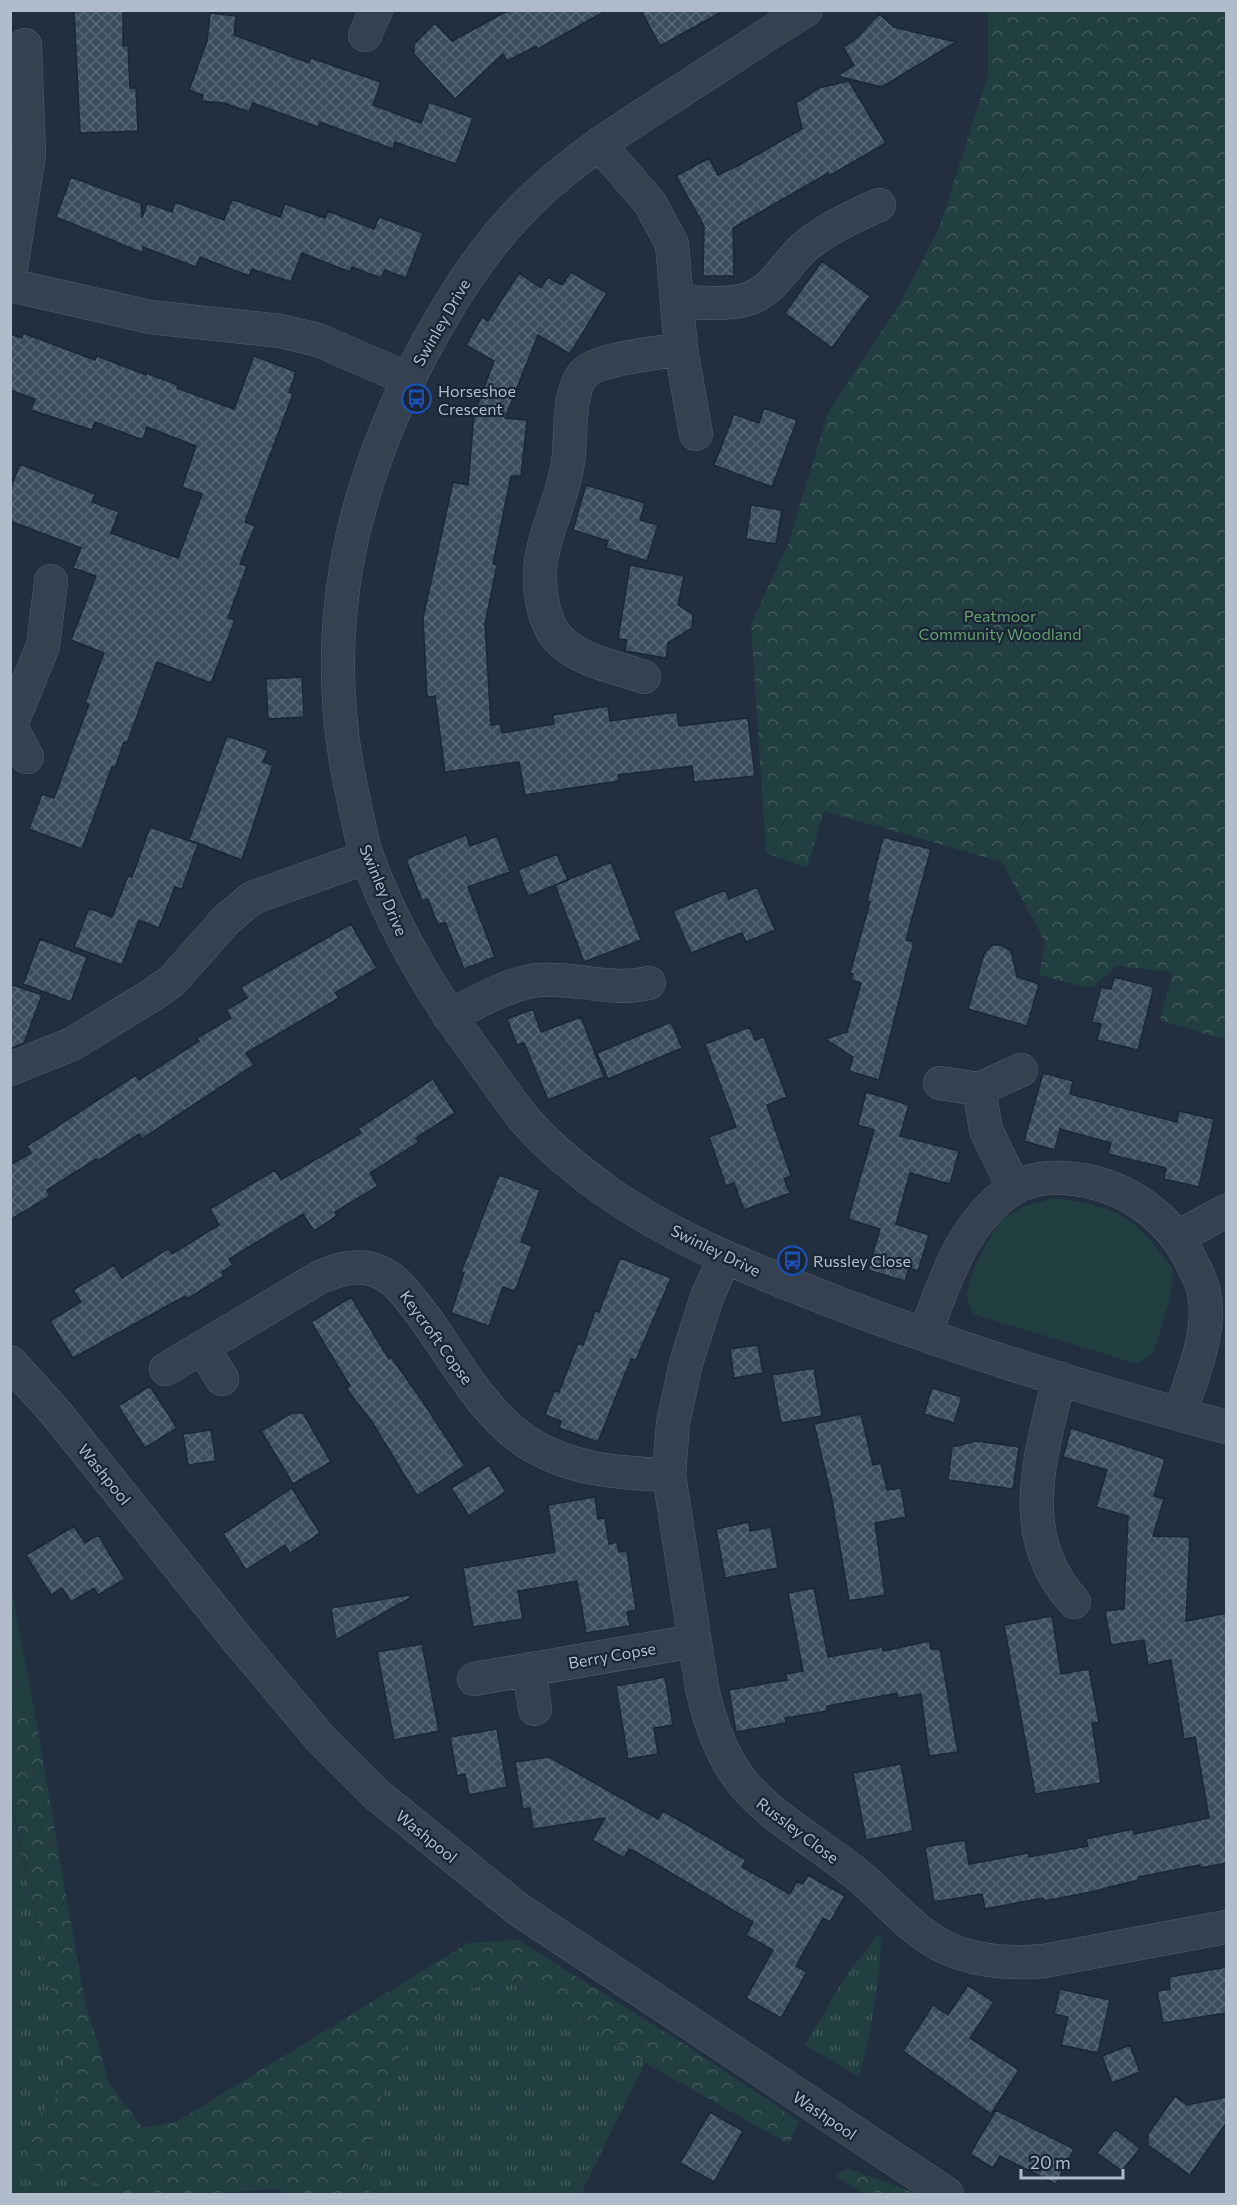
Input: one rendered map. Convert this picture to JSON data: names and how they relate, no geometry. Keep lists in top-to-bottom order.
{
  "streets": {
    "street": [
      "Swinley Drive",
      "Keycroft Copse",
      "Washpool",
      "Berry Copse",
      "Russley Close"
    ]
  },
  "crossings": [
    ["Swinley Drive", "Russley Close"],
    ["Keycroft Copse", "Russley Close"],
    ["Berry Copse", "Russley Close"]
  ],
  "parks": ["Peatmoor Community Woodland"],
  "places": {
    "bus stop": ["Horseshoe Crescent", "Russley Close"]
  },
  "scale_bar": "20 m"
}
